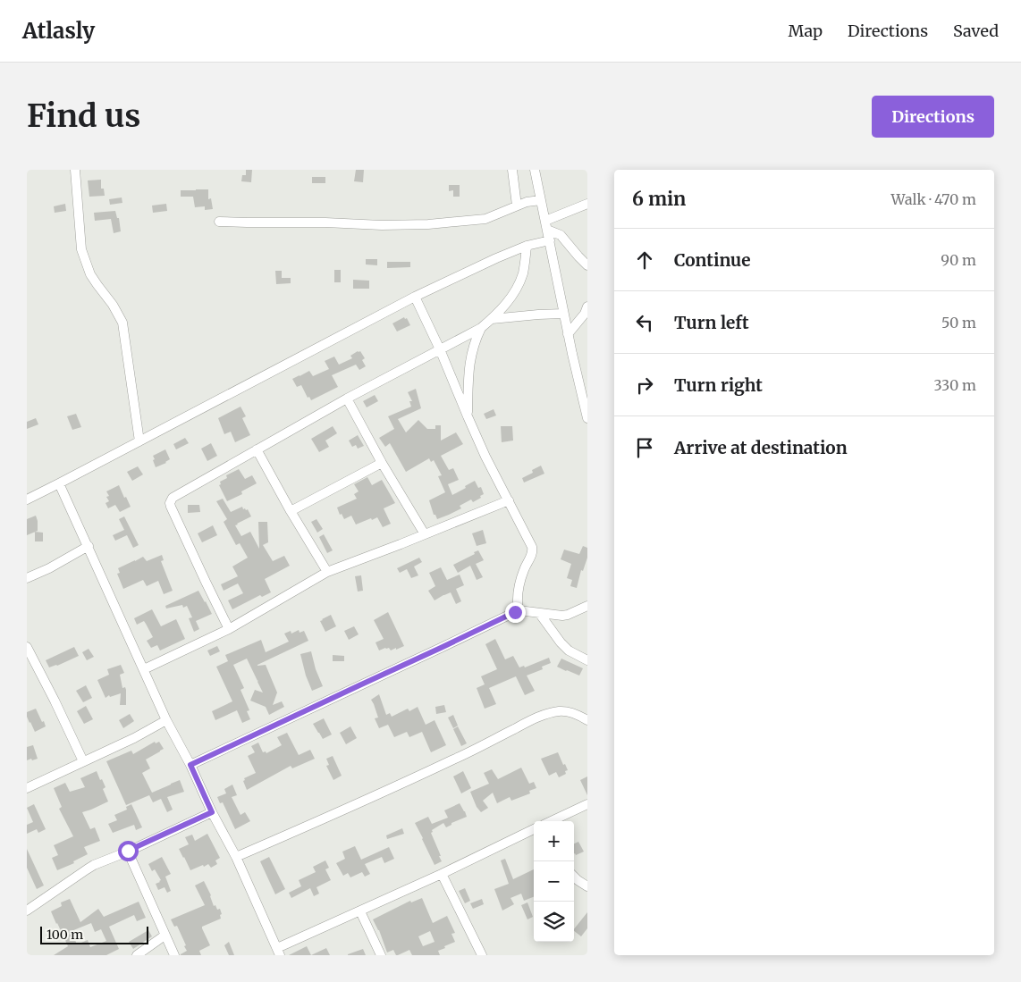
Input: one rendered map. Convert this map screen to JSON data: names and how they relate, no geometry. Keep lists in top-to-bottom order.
{
  "scale_bar": "100 m",
  "page": {
    "header": "Atlasly",
    "nav": ["Map", "Directions", "Saved"],
    "buttons": "Directions",
    "title": "Find us",
    "heading": ["6 min", "Walk · 470 m"],
    "list": [
      ["Continue", "90 m"],
      ["Turn left", "50 m"],
      ["Turn right", "330 m"],
      "Arrive at destination"
    ],
    "map_buttons": ["+", "−"],
    "scale": "100 m"
  }
}
